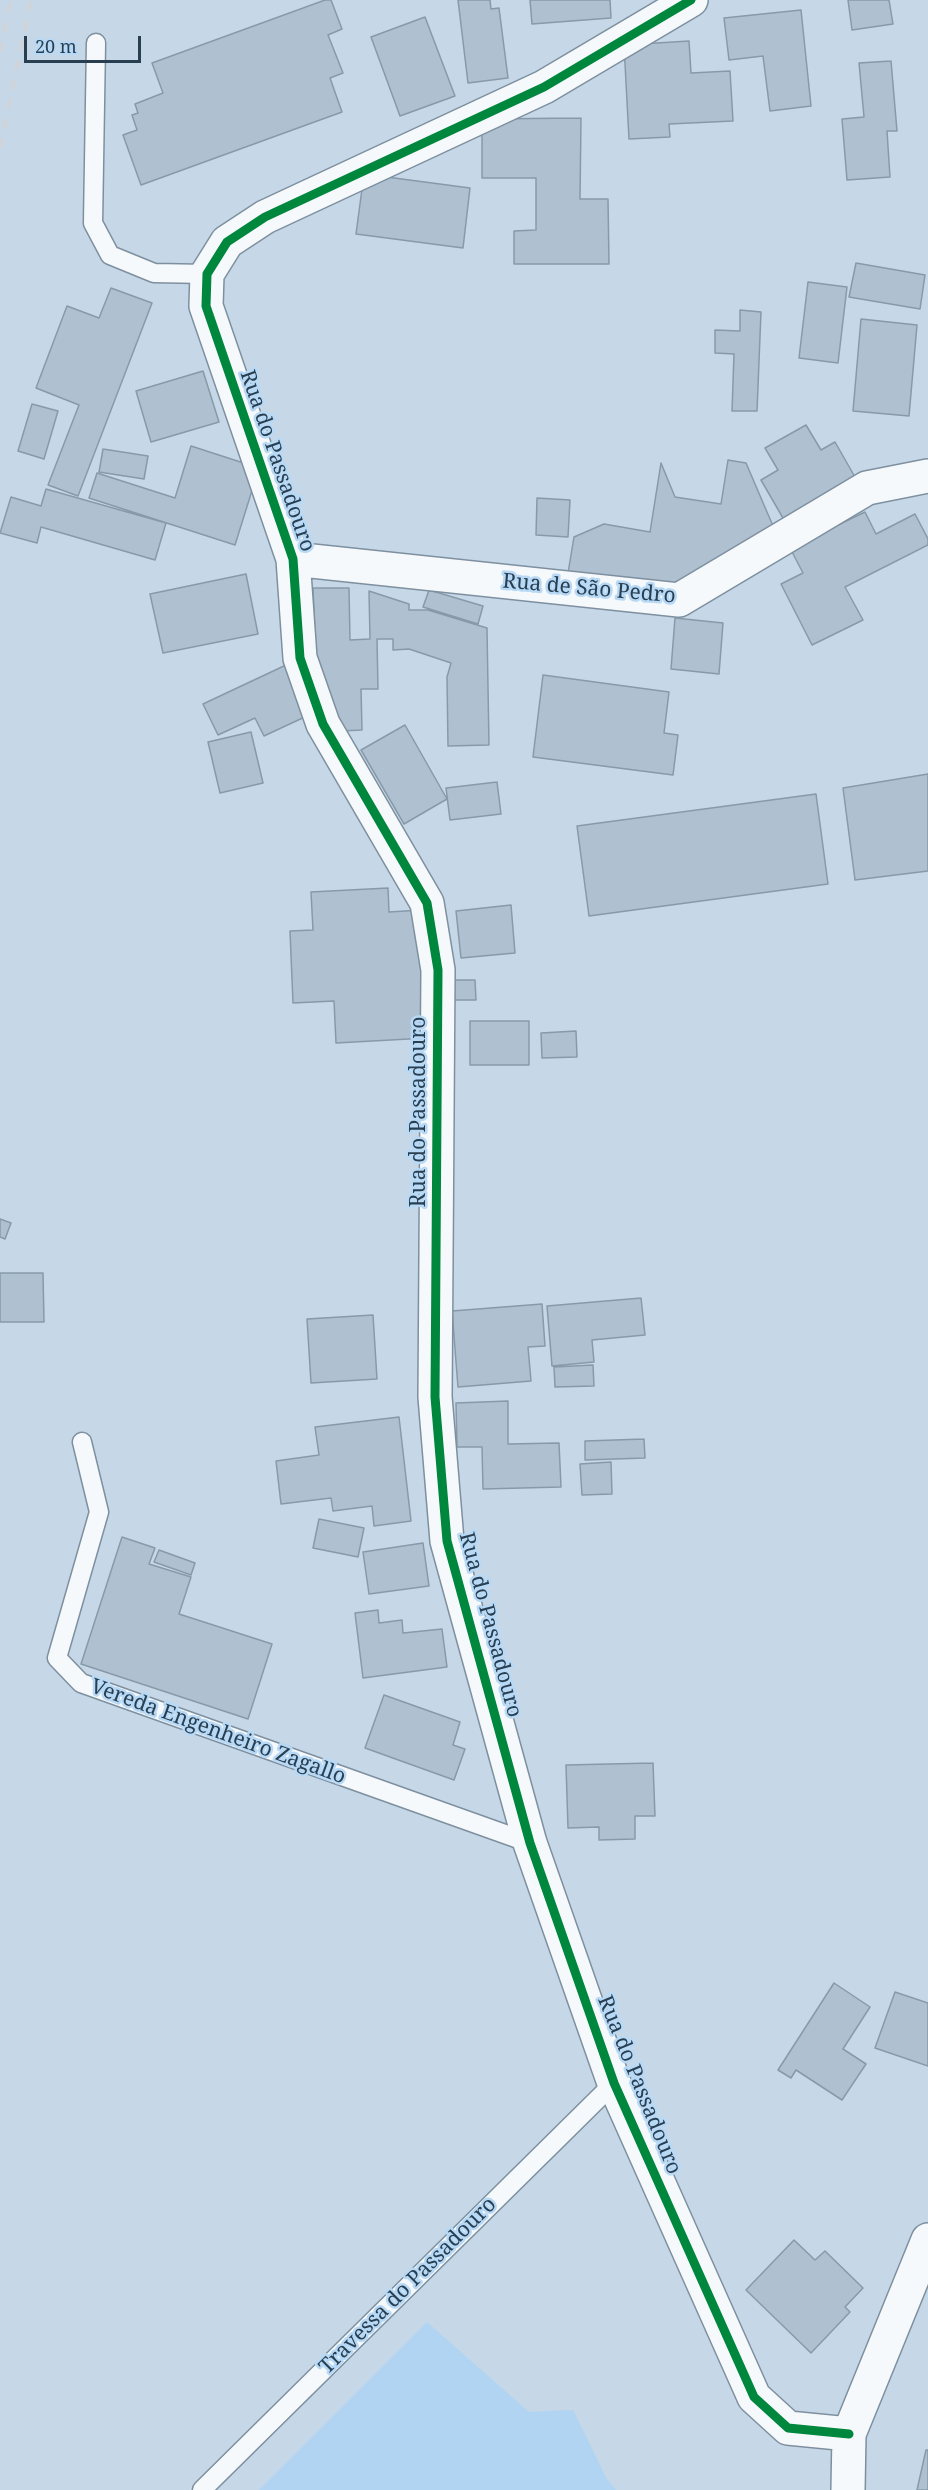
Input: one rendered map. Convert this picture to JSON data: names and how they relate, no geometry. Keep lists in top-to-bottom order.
{
  "streets": {
    "street": ["Rua do Passadouro", "Rua de São Pedro"],
    "lane": ["Vereda Engenheiro Zagallo", "Travessa do Passadouro"]
  },
  "crossings": [
    ["Rua do Passadouro", "Rua de São Pedro"],
    ["Rua do Passadouro", "Vereda Engenheiro Zagallo"],
    ["Rua do Passadouro", "Travessa do Passadouro"]
  ],
  "scale_bar": "20 m"
}
